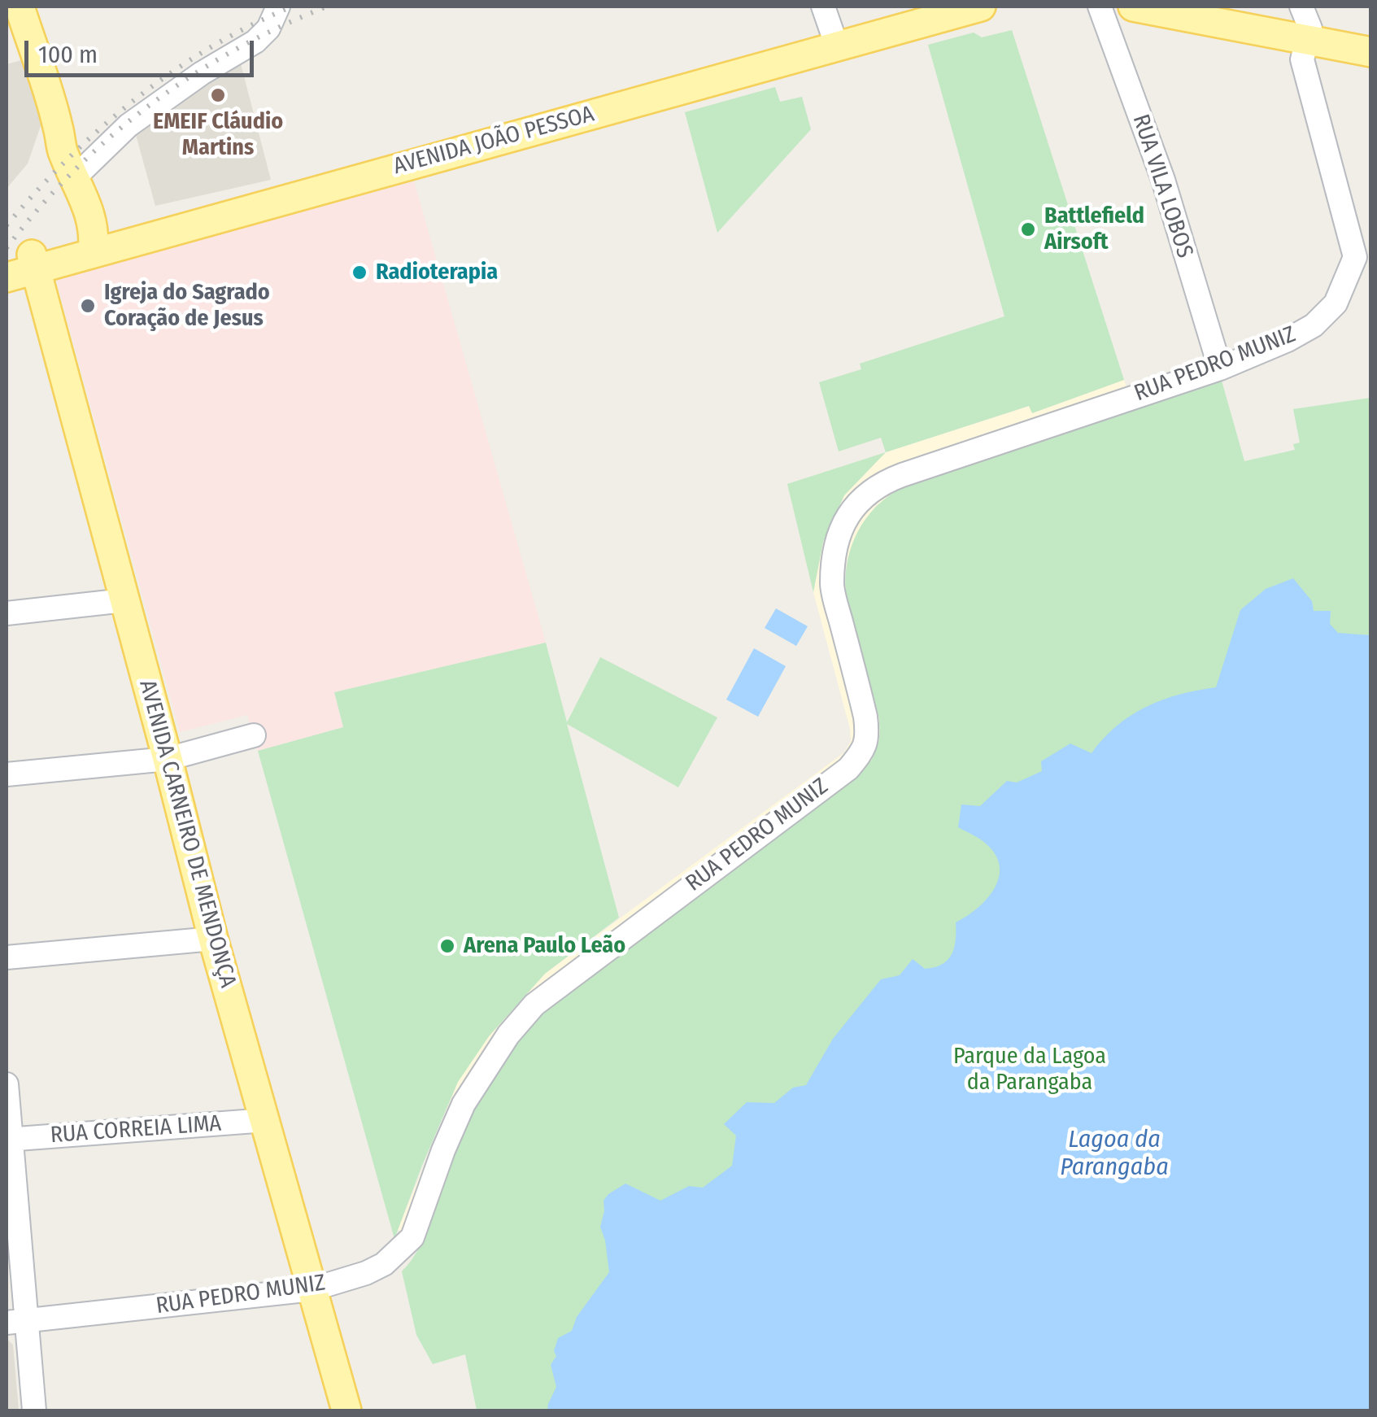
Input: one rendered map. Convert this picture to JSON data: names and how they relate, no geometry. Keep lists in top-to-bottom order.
{
  "streets": {
    "main road": ["AVENIDA JOÃO PESSOA", "AVENIDA CARNEIRO DE MENDONÇA"],
    "street": ["RUA VILA LOBOS", "RUA PEDRO MUNIZ", "RUA CORREIA LIMA"]
  },
  "crossings": [
    ["AVENIDA JOÃO PESSOA", "AVENIDA CARNEIRO DE MENDONÇA"],
    ["RUA VILA LOBOS", "RUA PEDRO MUNIZ"],
    ["RUA PEDRO MUNIZ", "AVENIDA CARNEIRO DE MENDONÇA"],
    ["AVENIDA CARNEIRO DE MENDONÇA", "RUA CORREIA LIMA"]
  ],
  "water": ["Lagoa da Parangaba"],
  "parks": ["Parque da Lagoa da Parangaba"],
  "places": [
    "EMEIF Cláudio Martins",
    "Battlefield Airsoft",
    "Radioterapia",
    "Igreja do Sagrado Coração de Jesus",
    "Arena Paulo Leão"
  ],
  "scale_bar": "100 m"
}
